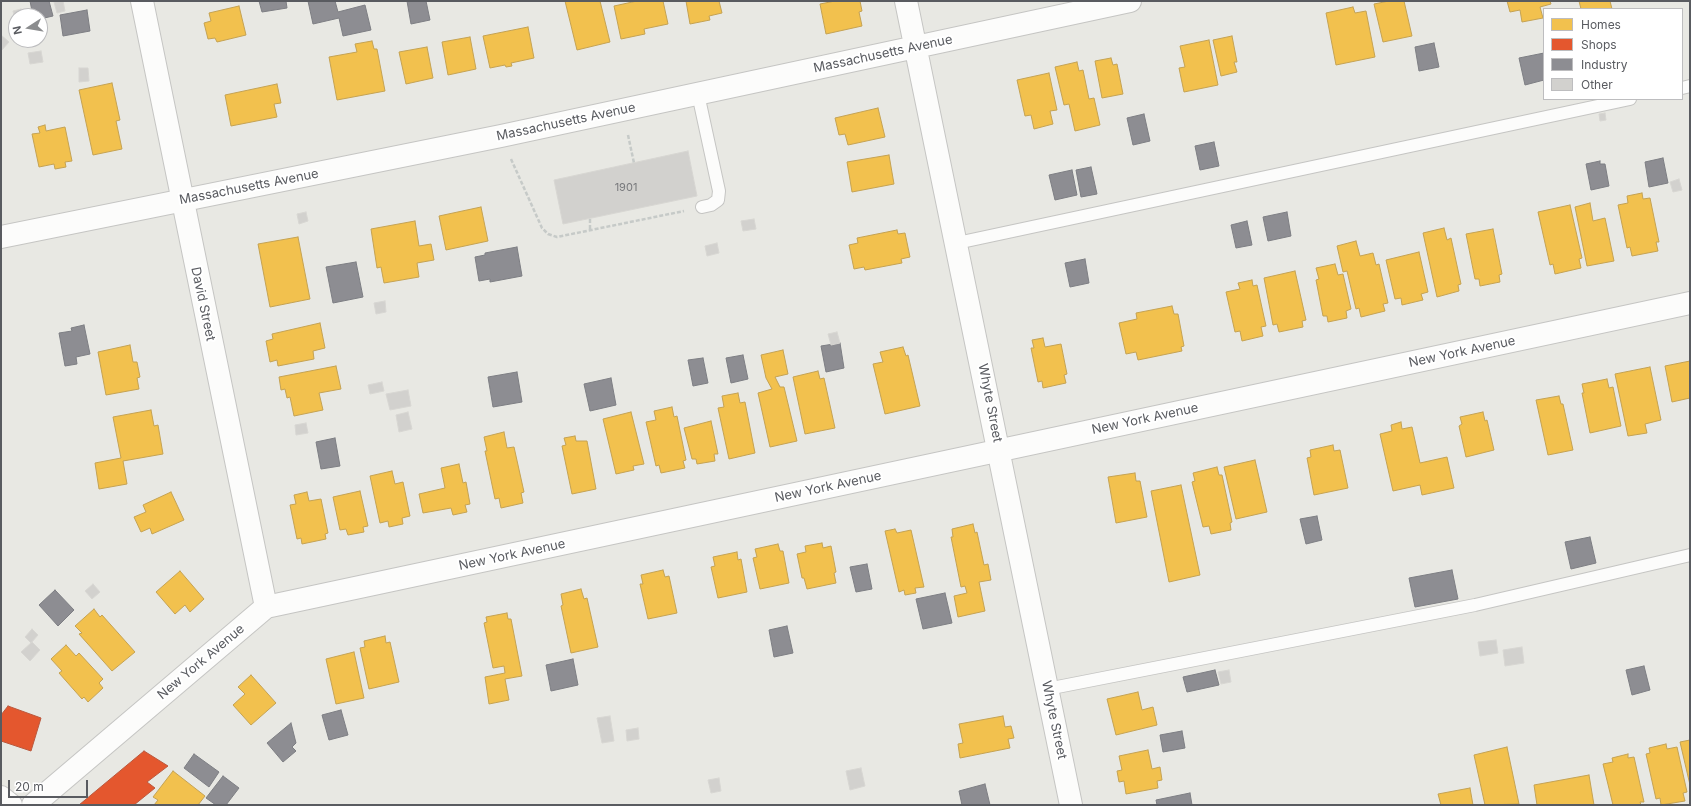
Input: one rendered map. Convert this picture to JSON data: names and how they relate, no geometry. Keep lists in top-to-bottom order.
{
  "streets": {
    "street": [
      "Massachusetts Avenue",
      "David Street",
      "New York Avenue",
      "Whyte Street"
    ]
  },
  "crossings": [
    ["Massachusetts Avenue", "David Street"],
    ["Massachusetts Avenue", "Whyte Street"],
    ["David Street", "New York Avenue"],
    ["New York Avenue", "Whyte Street"]
  ],
  "house_numbers": ["1901"],
  "legend": [
    "Homes",
    "Shops",
    "Industry",
    "Other"
  ],
  "scale_bar": "20 m",
  "north": "left"
}
